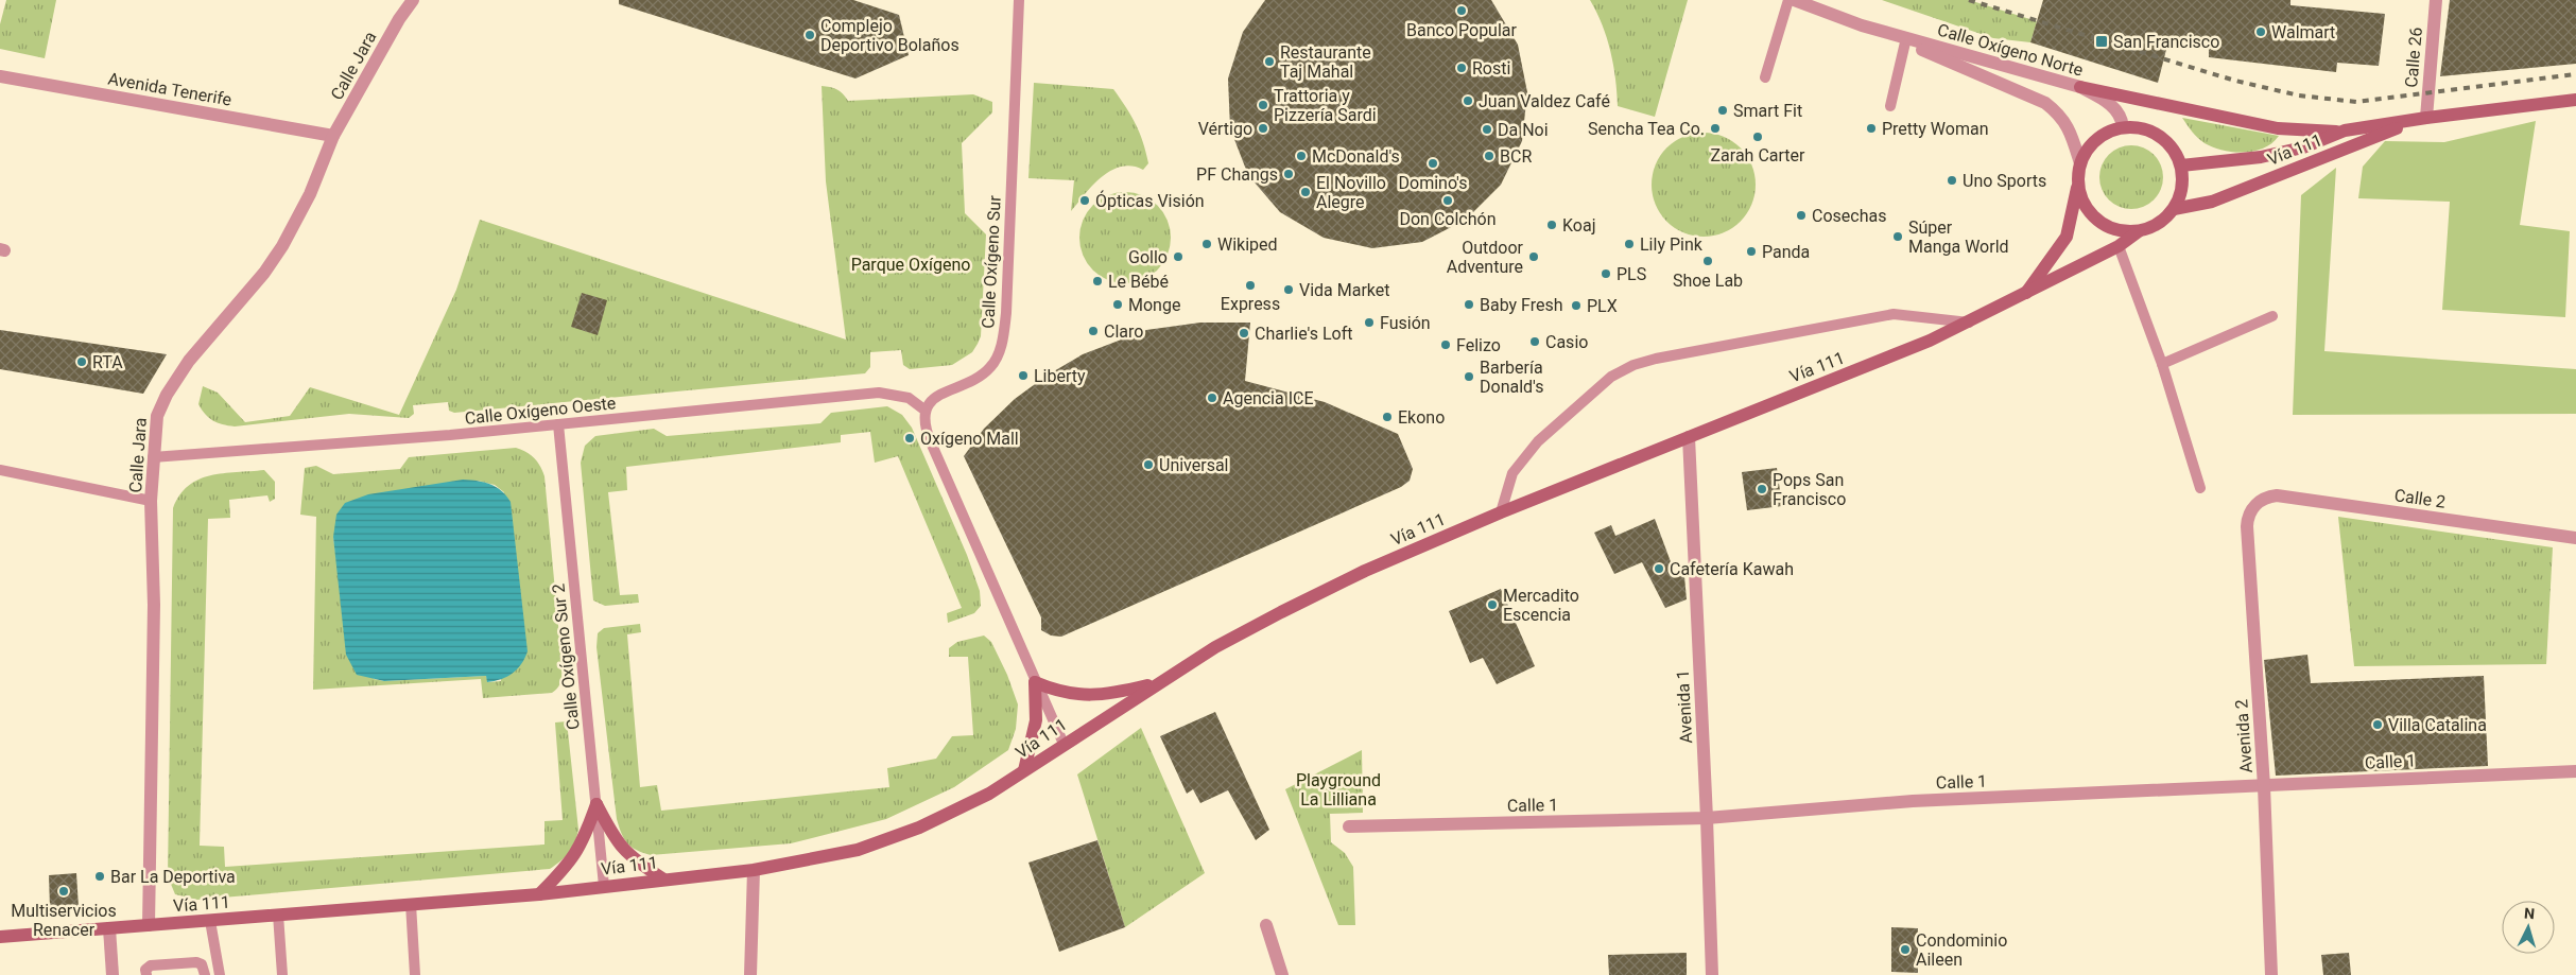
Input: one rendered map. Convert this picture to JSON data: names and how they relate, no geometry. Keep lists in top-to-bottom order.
{
  "streets": {
    "main road": ["Vía 111"],
    "street": [
      "Calle Oxígeno Norte",
      "Calle 26",
      "Calle Jara",
      "Avenida Tenerife",
      "Calle 2",
      "Avenida 1",
      "Avenida 2",
      "Calle 1"
    ],
    "lane": ["Calle Oxígeno Sur", "Calle Oxígeno Oeste", "Calle Oxígeno Sur 2"]
  },
  "crossings": [
    ["Calle Oxígeno Norte", "Vía 111"],
    ["Calle 26", "Vía 111"],
    ["Calle Jara", "Avenida Tenerife"],
    ["Calle Jara", "Vía 111"],
    ["Calle Jara", "Calle Oxígeno Oeste"],
    ["Vía 111", "Calle Oxígeno Sur 2"],
    ["Vía 111", "Avenida 1"],
    ["Calle Oxígeno Sur", "Calle Oxígeno Oeste"],
    ["Calle Oxígeno Oeste", "Calle Oxígeno Sur 2"],
    ["Calle 2", "Avenida 2"],
    ["Avenida 1", "Calle 1"],
    ["Avenida 2", "Calle 1"]
  ],
  "parks": ["Parque Oxígeno", "Playground La Lilliana"],
  "places": {
    "other": [
      "Banco Popular",
      "Walmart",
      "Complejo Deportivo Bolaños",
      "Restaurante Taj Mahal",
      "Rosti",
      "Juan Valdez Café",
      "Trattoria y Pizzería Sardi",
      "Smart Fit",
      "Vértigo",
      "Sencha Tea Co.",
      "Pretty Woman",
      "Da Noi",
      "Zarah Carter",
      "McDonald's",
      "BCR",
      "Domino's",
      "PF Changs",
      "Uno Sports",
      "El Novillo Alegre",
      "Ópticas Visión",
      "Don Colchón",
      "Cosechas",
      "Koaj",
      "Súper Manga World",
      "Wikiped",
      "Lily Pink",
      "Panda",
      "Gollo",
      "Outdoor Adventure",
      "Shoe Lab",
      "PLS",
      "Le Bébé",
      "Express",
      "Vida Market",
      "Monge",
      "Baby Fresh",
      "PLX",
      "Fusión",
      "Claro",
      "Charlie's Loft",
      "Casio",
      "Felizo",
      "RTA",
      "Liberty",
      "Barbería Donald's",
      "Agencia ICE",
      "Ekono",
      "Oxígeno Mall",
      "Universal",
      "Pops San Francisco",
      "Cafetería Kawah",
      "Mercadito Escencia",
      "Villa Catalina",
      "Bar La Deportiva",
      "Multiservicios Renacer",
      "Condominio Aileen"
    ],
    "transit": ["San Francisco"]
  },
  "north": "top"
}
